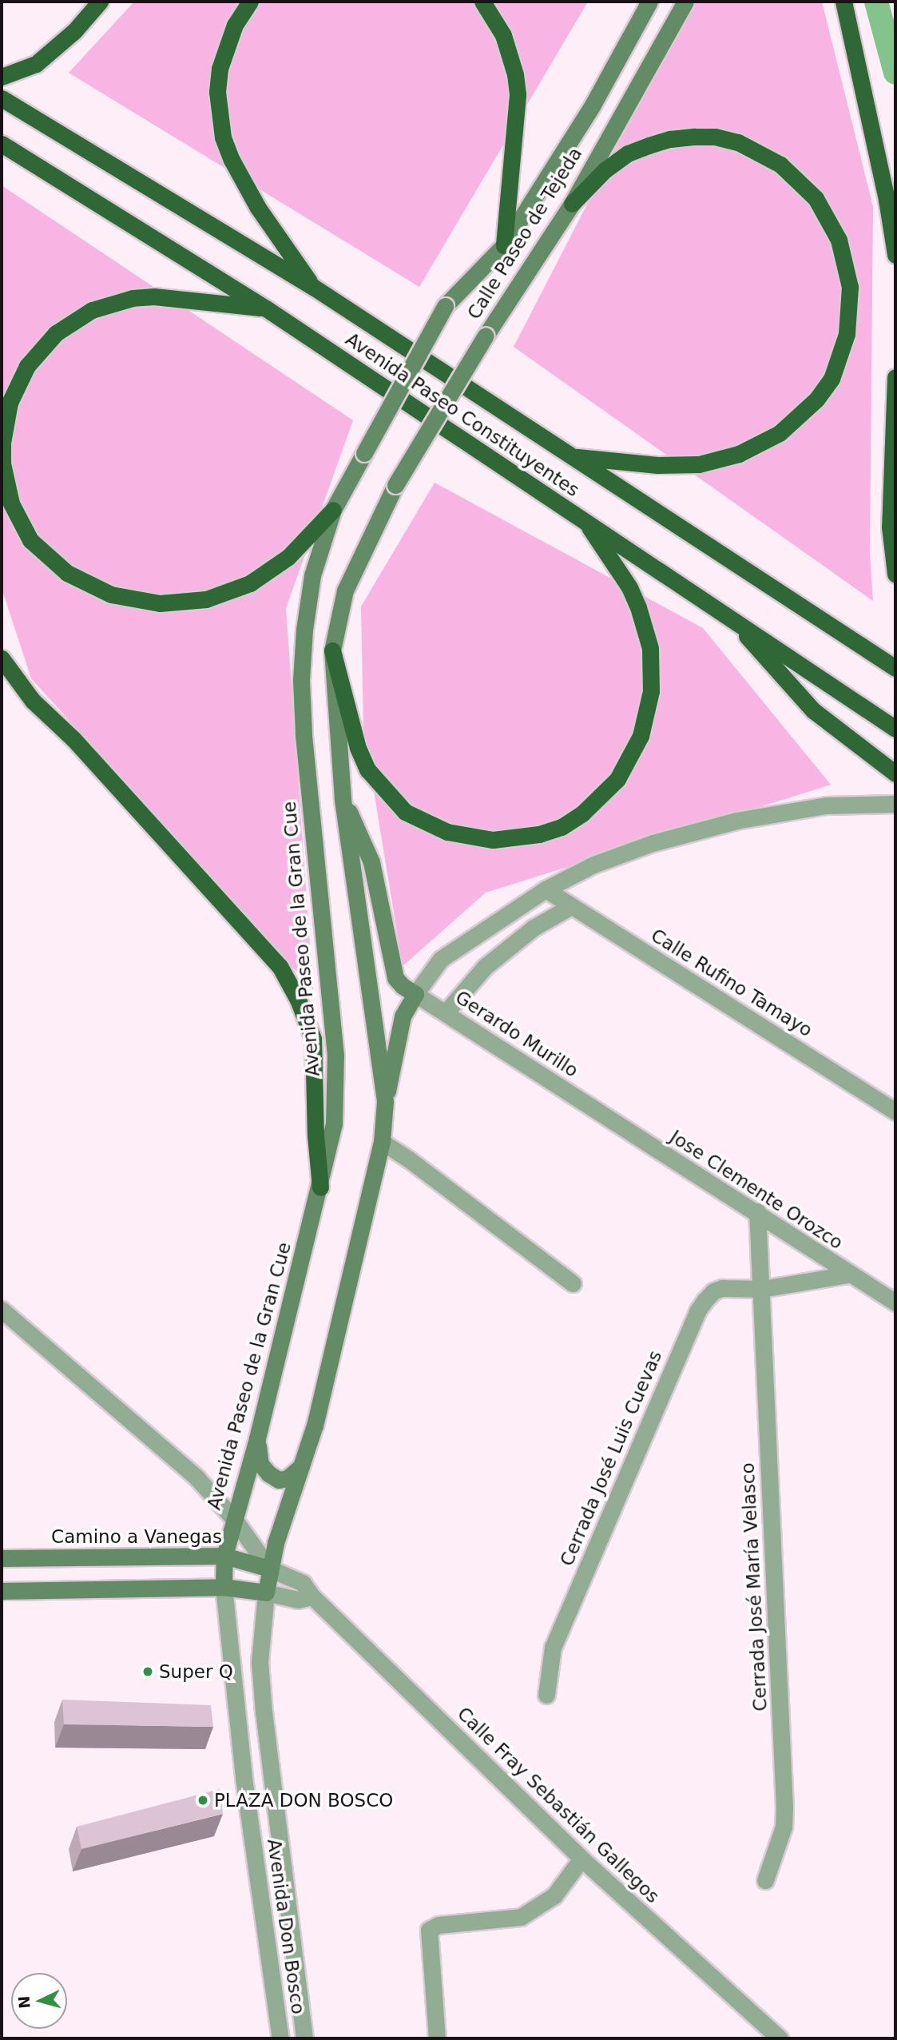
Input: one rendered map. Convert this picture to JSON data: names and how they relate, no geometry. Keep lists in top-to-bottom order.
{
  "streets": {
    "highway": ["Avenida Paseo Constituyentes"],
    "main road": ["Calle Paseo de Tejeda", "Avenida Paseo de la Gran Cue", "Camino a Vanegas"],
    "street": [
      "Calle Rufino Tamayo",
      "Gerardo Murillo",
      "Jose Clemente Orozco",
      "Cerrada José Luis Cuevas",
      "Cerrada José María Velasco",
      "Calle Fray Sebastián Gallegos",
      "Avenida Don Bosco"
    ]
  },
  "crossings": [
    ["Calle Paseo de Tejeda", "Avenida Paseo de la Gran Cue"],
    ["Avenida Paseo de la Gran Cue", "Camino a Vanegas"],
    ["Avenida Paseo de la Gran Cue", "Avenida Don Bosco"],
    ["Gerardo Murillo", "Jose Clemente Orozco"],
    ["Jose Clemente Orozco", "Cerrada José María Velasco"],
    ["Cerrada José Luis Cuevas", "Cerrada José María Velasco"],
    ["Camino a Vanegas", "Calle Fray Sebastián Gallegos"]
  ],
  "places": ["Super Q", "PLAZA DON BOSCO"],
  "north": "left"
}
